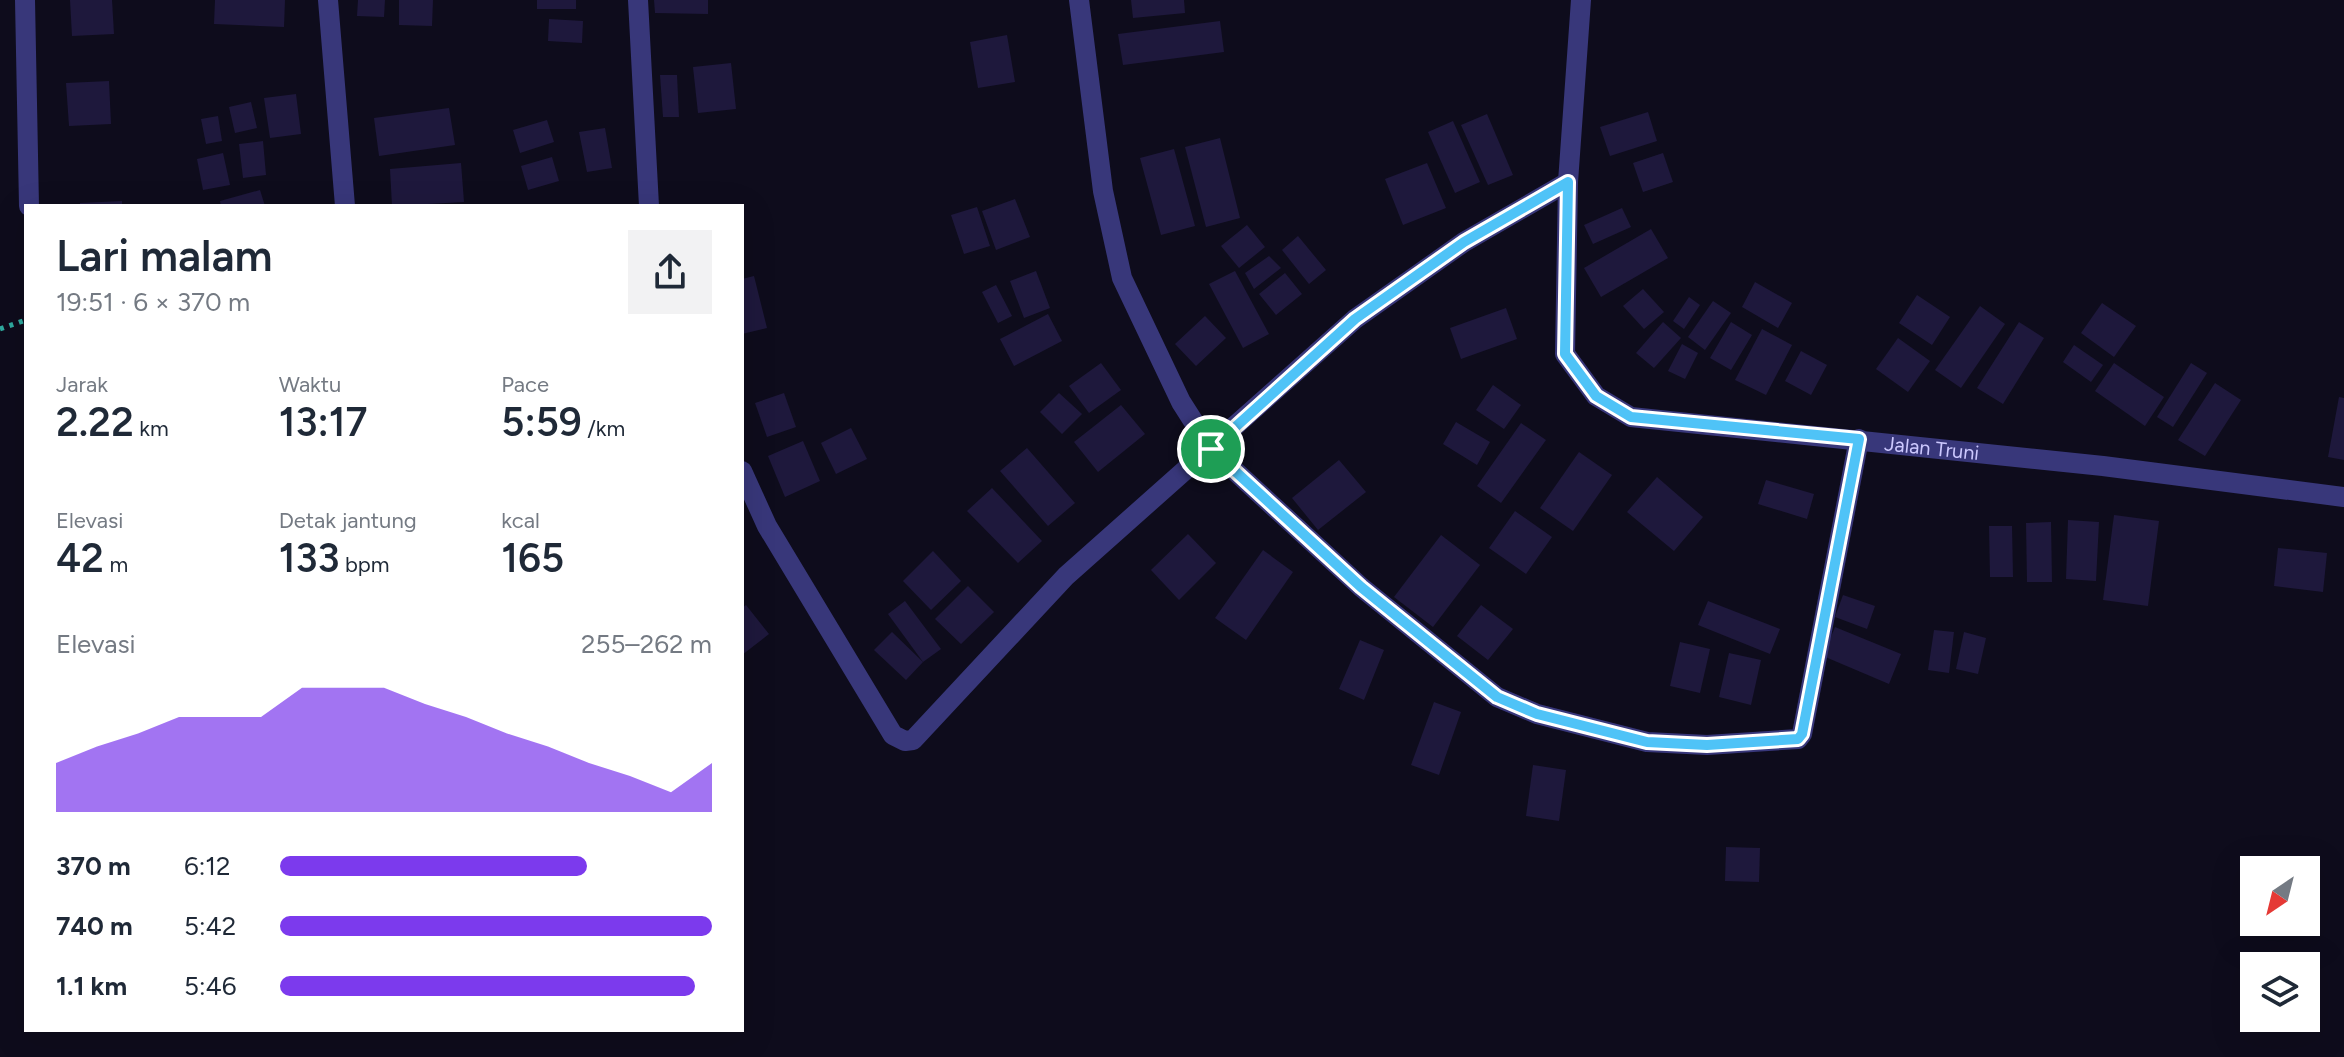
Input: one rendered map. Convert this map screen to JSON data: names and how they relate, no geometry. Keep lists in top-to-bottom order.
{
  "streets": {
    "street": ["Jalan Truni"]
  },
  "north": "bottom left",
  "page": {
    "heading": ["Lari malam", "19:51 · 6 × 370 m"],
    "stats": [
      ["Jarak", "2.22 km"],
      ["Waktu", "13:17"],
      ["Pace", "5:59 /km"],
      ["Elevasi", "42 m"],
      ["Detak jantung", "133 bpm"],
      ["kcal", "165"]
    ],
    "chart": ["Elevasi", "255–262 m"],
    "list": [
      {
        "name": "370 m",
        "note": "6:12"
      },
      {
        "name": "740 m",
        "note": "5:42"
      },
      {
        "name": "1.1 km",
        "note": "5:46"
      }
    ]
  }
}
